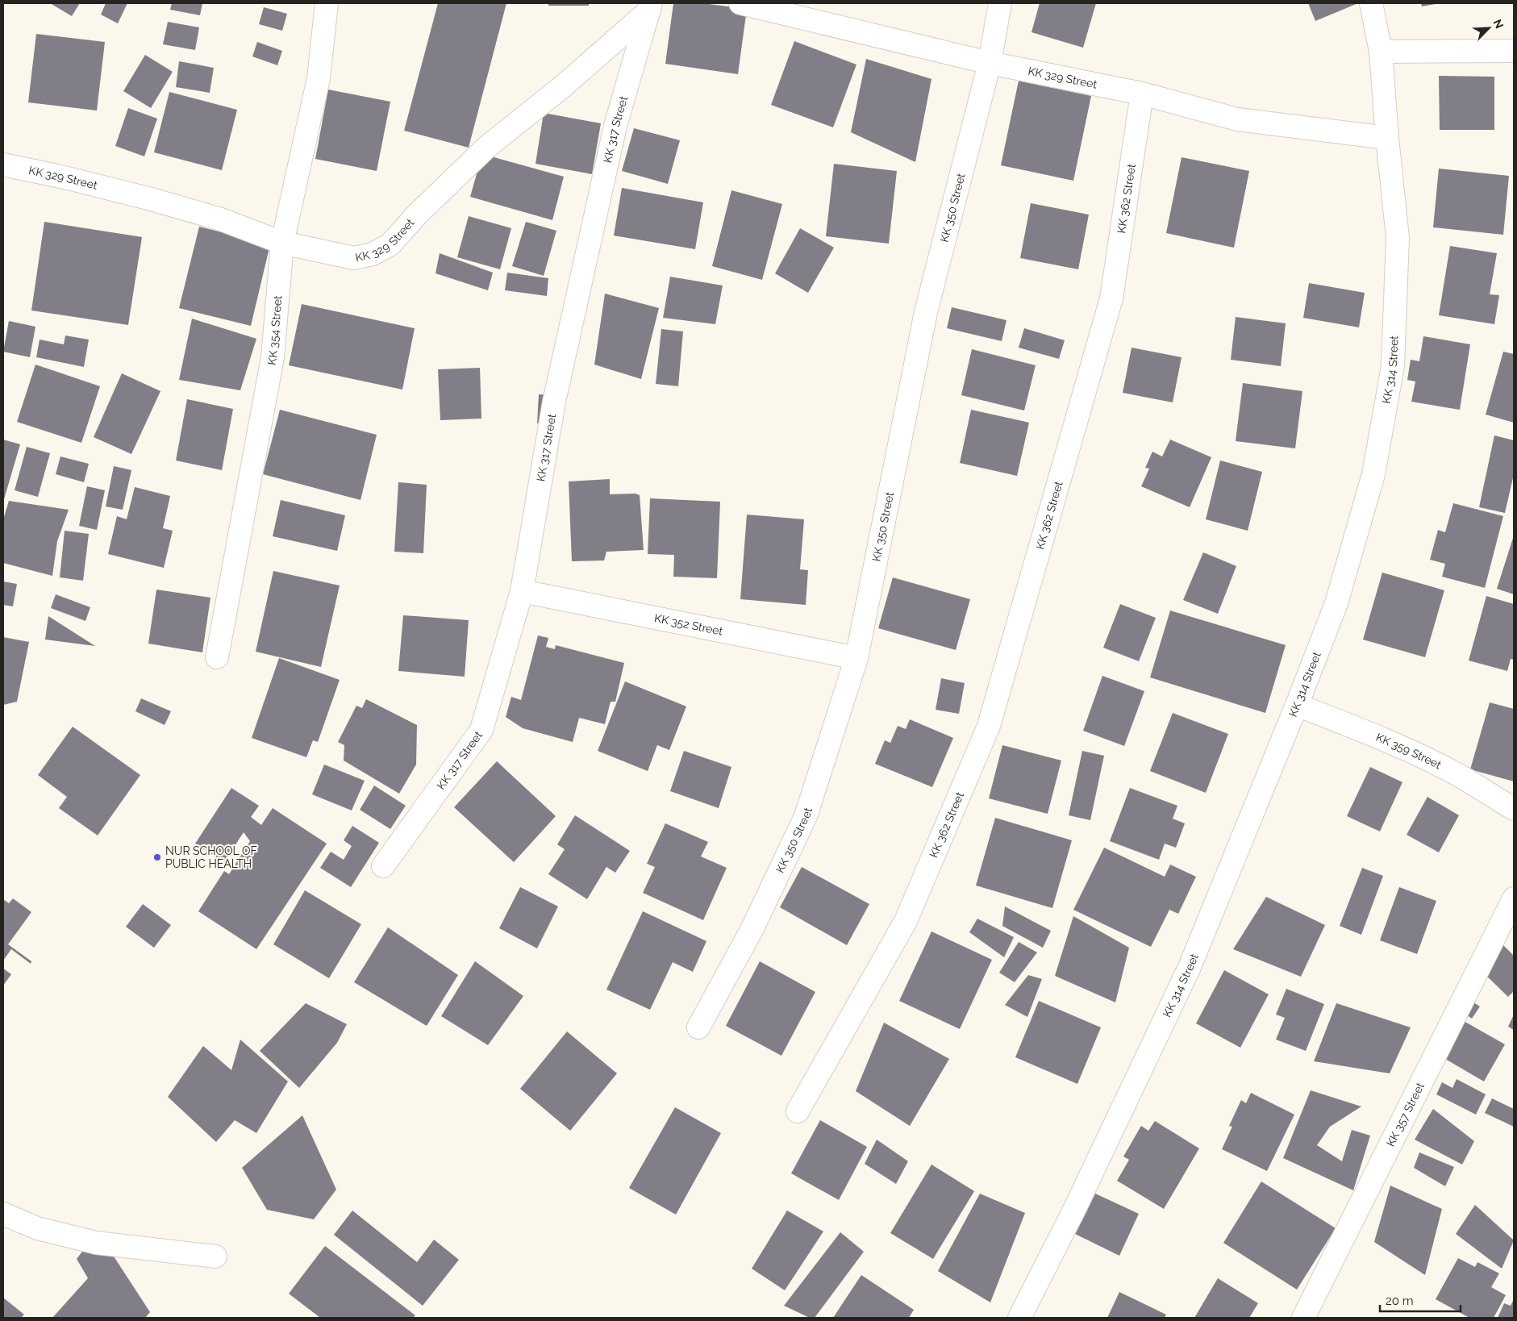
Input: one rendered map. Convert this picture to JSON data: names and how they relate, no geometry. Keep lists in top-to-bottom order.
{
  "streets": {
    "street": [
      "KK 329 Street",
      "KK 317 Street",
      "KK 362 Street",
      "KK 350 Street",
      "KK 354 Street",
      "KK 314 Street",
      "KK 352 Street",
      "KK 359 Street",
      "KK 357 Street"
    ]
  },
  "crossings": [
    ["KK 329 Street", "KK 317 Street"],
    ["KK 329 Street", "KK 362 Street"],
    ["KK 329 Street", "KK 350 Street"],
    ["KK 329 Street", "KK 354 Street"],
    ["KK 329 Street", "KK 314 Street"],
    ["KK 317 Street", "KK 352 Street"],
    ["KK 350 Street", "KK 352 Street"],
    ["KK 314 Street", "KK 359 Street"]
  ],
  "places": ["NUR SCHOOL OF PUBLIC HEALTH"],
  "scale_bar": "20 m",
  "north": "top right"
}
